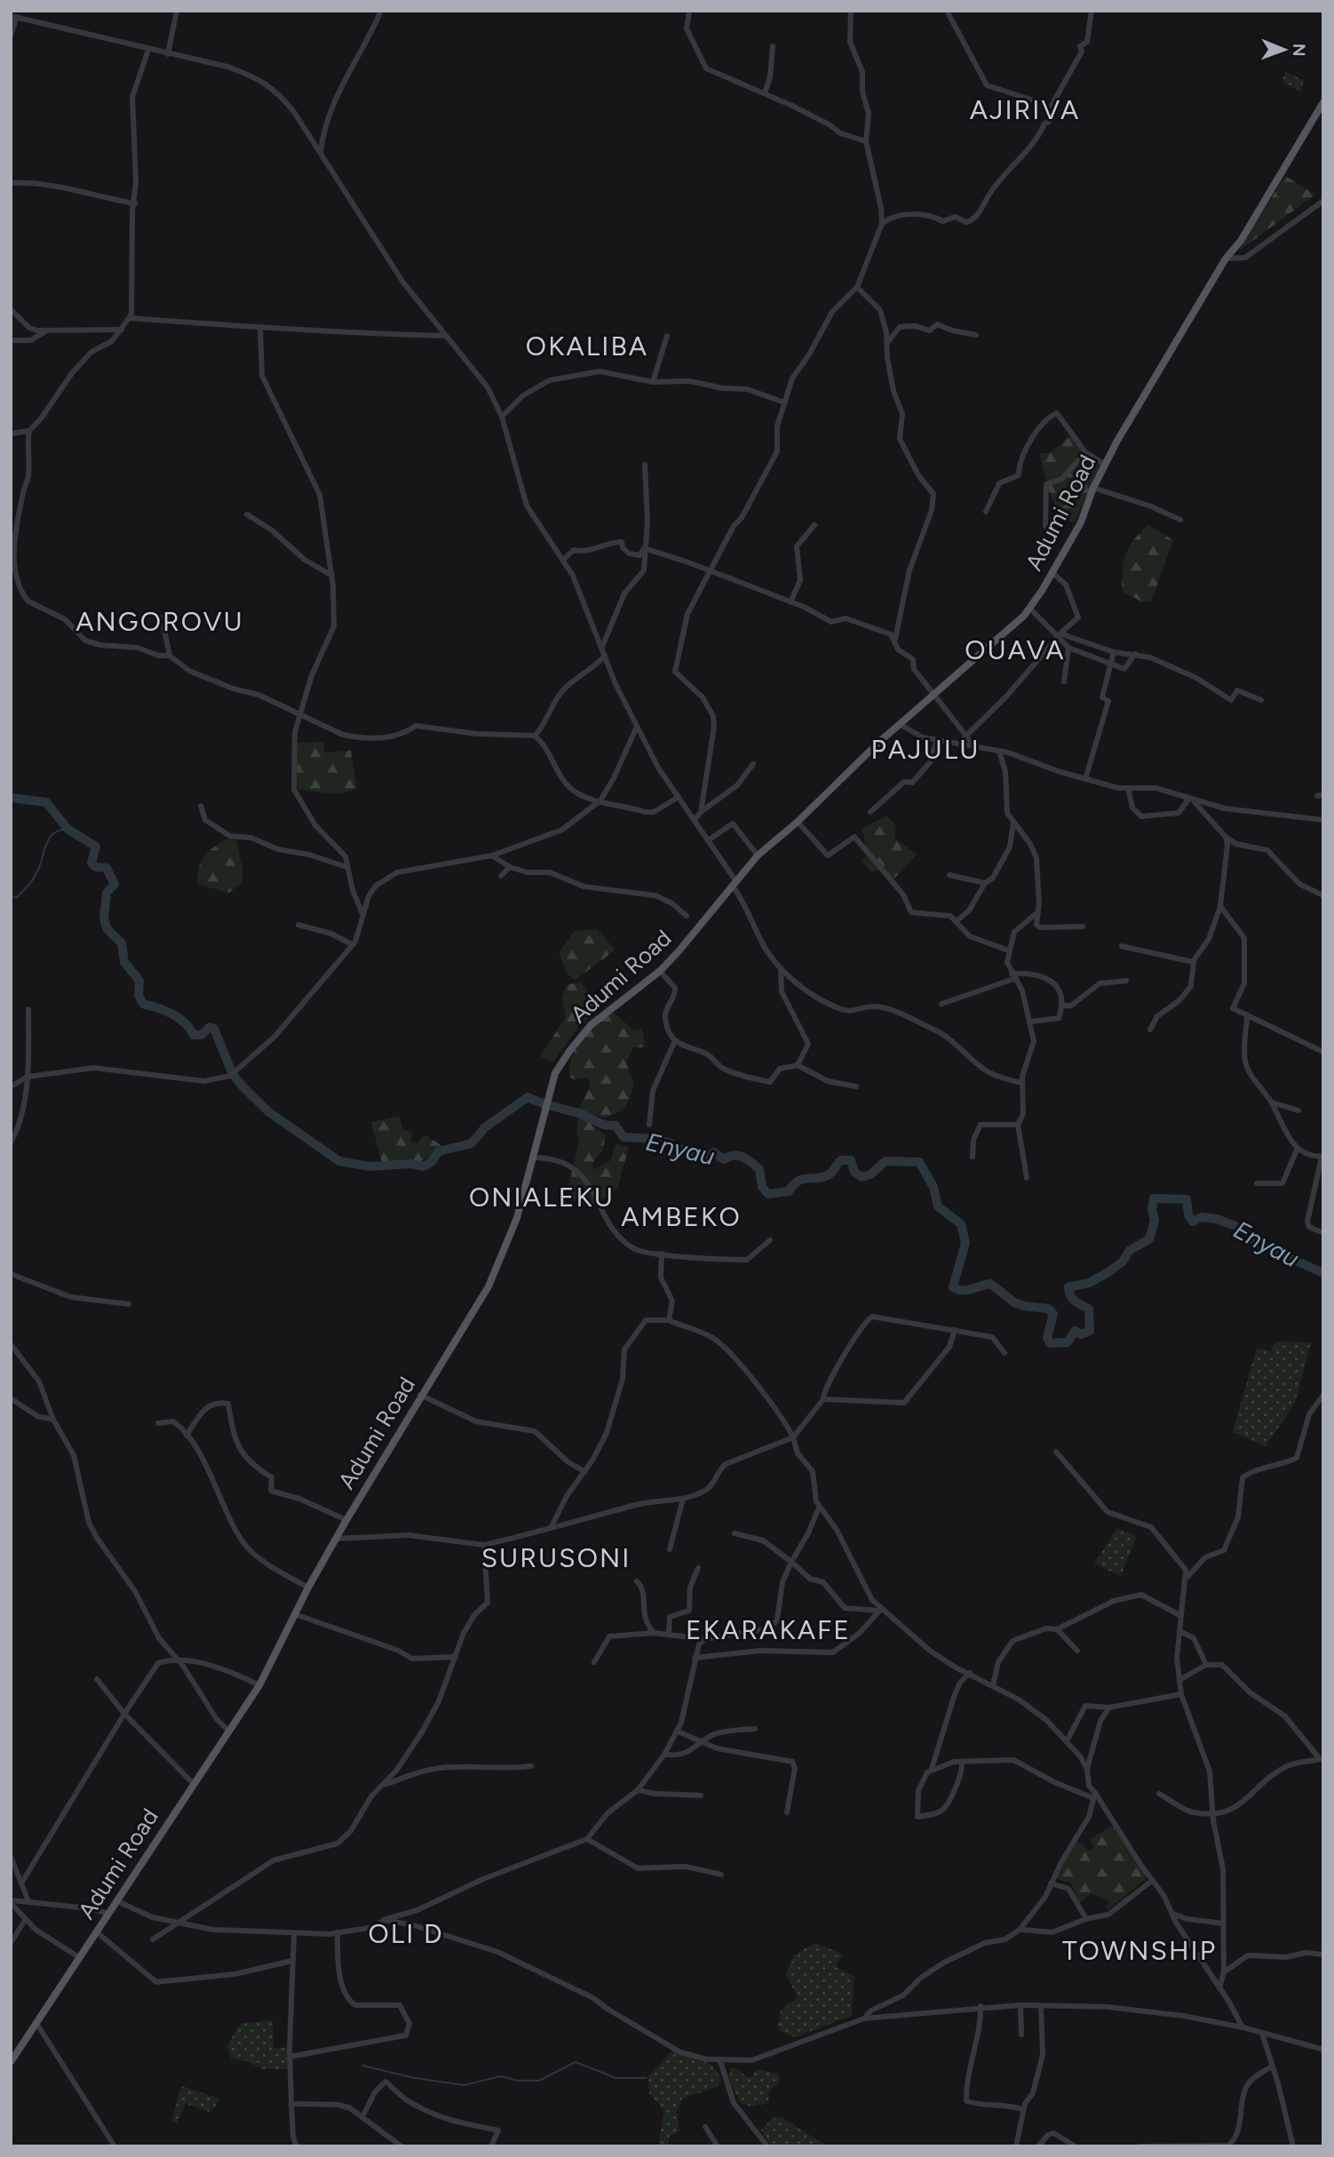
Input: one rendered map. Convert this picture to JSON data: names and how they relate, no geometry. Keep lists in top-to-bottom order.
{
  "streets": {
    "main road": ["Adumi Road"]
  },
  "districts": [
    "AJIRIVA",
    "OKALIBA",
    "ANGOROVU",
    "OUAVA",
    "PAJULU",
    "ONIALEKU",
    "AMBEKO",
    "SURUSONI",
    "EKARAKAFE",
    "OLI D",
    "TOWNSHIP"
  ],
  "water": ["Enyau"],
  "north": "right"
}
